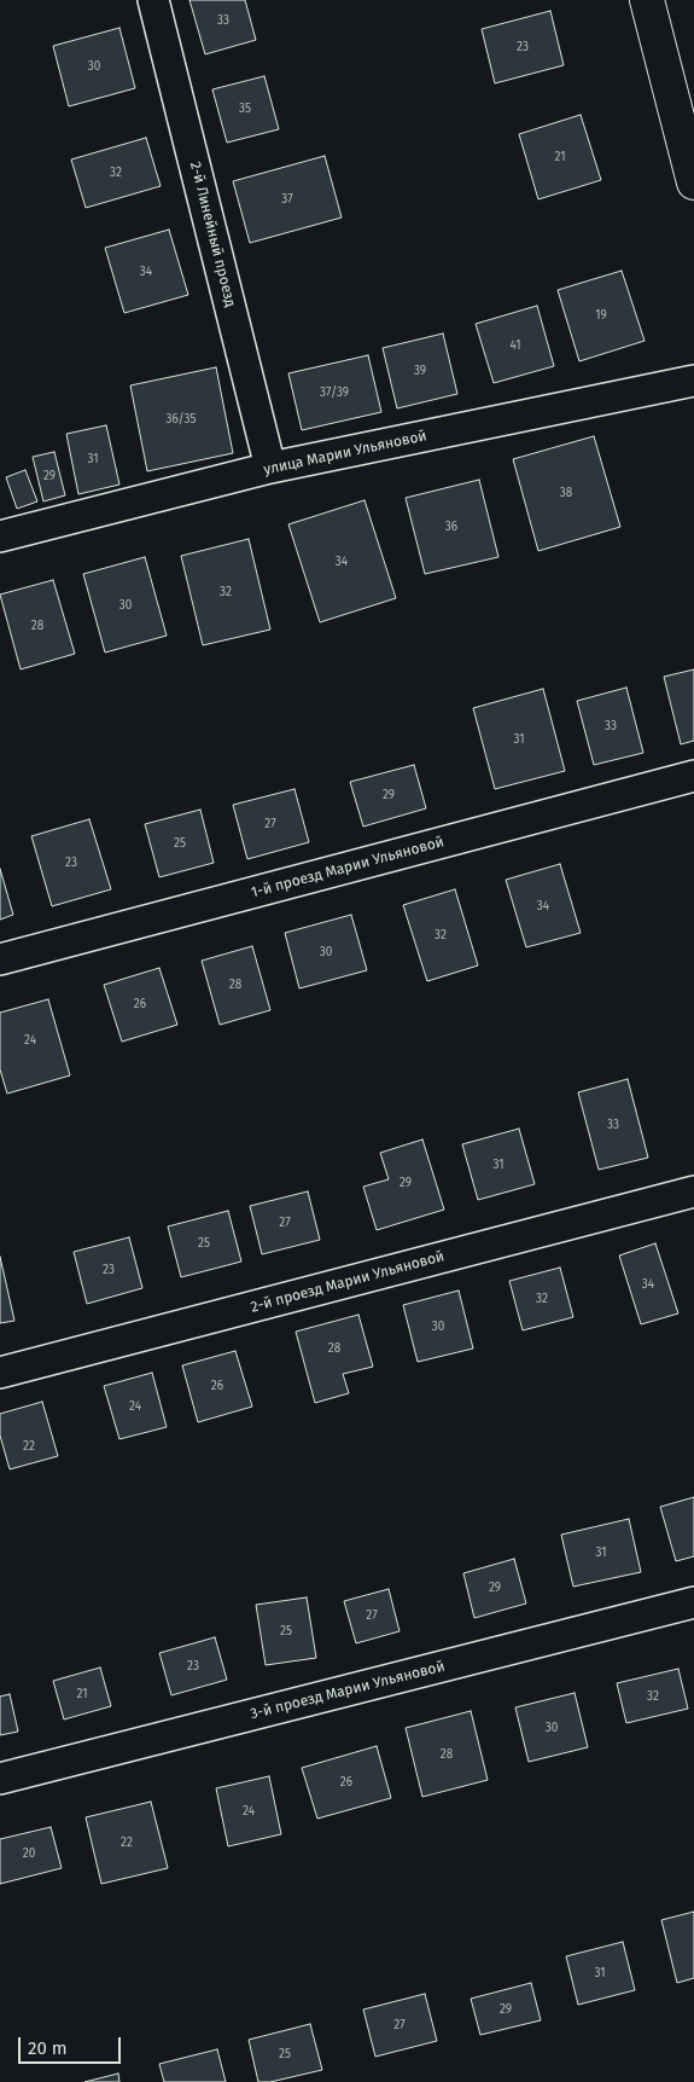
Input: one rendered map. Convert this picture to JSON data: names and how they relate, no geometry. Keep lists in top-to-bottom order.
{
  "streets": {
    "street": [
      "2-й Линейный проезд",
      "улица Марии Ульяновой",
      "1-й проезд Марии Ульяновой",
      "2-й проезд Марии Ульяновой",
      "3-й проезд Марии Ульяновой"
    ]
  },
  "crossings": [
    ["2-й Линейный проезд", "улица Марии Ульяновой"]
  ],
  "house_numbers": [
    "33",
    "23",
    "30",
    "35",
    "21",
    "32",
    "37",
    "34",
    "19",
    "41",
    "39",
    "37/39",
    "36/35",
    "31",
    "29",
    "38",
    "36",
    "34",
    "32",
    "30",
    "28",
    "33",
    "31",
    "29",
    "27",
    "25",
    "23",
    "34",
    "32",
    "30",
    "28",
    "26",
    "24",
    "33",
    "31",
    "29",
    "27",
    "25",
    "23",
    "34",
    "32",
    "30",
    "28",
    "26",
    "24",
    "22",
    "31",
    "29",
    "27",
    "25",
    "23",
    "21",
    "32",
    "30",
    "28",
    "26",
    "24",
    "22",
    "20",
    "31",
    "29",
    "27",
    "25"
  ],
  "scale_bar": "20 m"
}
